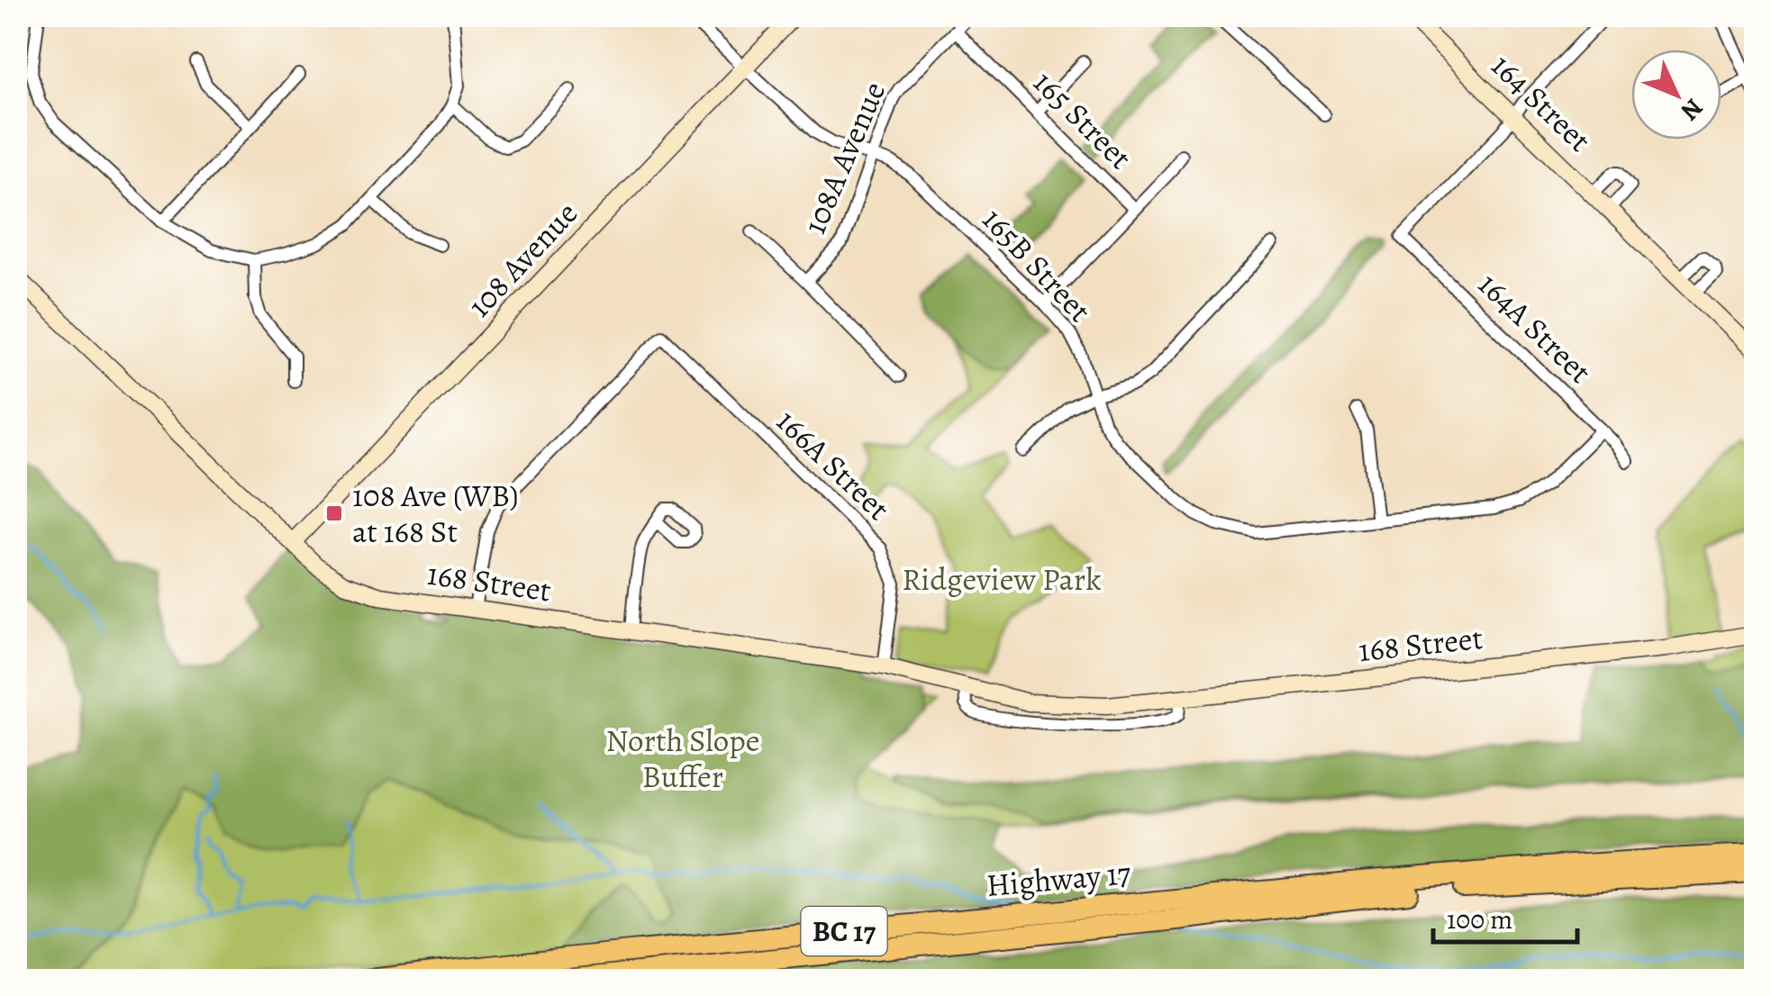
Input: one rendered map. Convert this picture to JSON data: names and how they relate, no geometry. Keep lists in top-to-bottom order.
{
  "streets": {
    "highway": ["Highway 17", "BC 17"],
    "street": [
      "164 Street",
      "165 Street",
      "108A Avenue",
      "108 Avenue",
      "165B Street",
      "164A Street",
      "166A Street",
      "168 Street"
    ]
  },
  "crossings": [
    ["164 Street", "164A Street"],
    ["165 Street", "108A Avenue"],
    ["108A Avenue", "165B Street"],
    ["108 Avenue", "165B Street"],
    ["108 Avenue", "168 Street"],
    ["165B Street", "164A Street"],
    ["166A Street", "168 Street"]
  ],
  "parks": ["Ridgeview Park", "North Slope Buffer"],
  "places": {
    "transit": ["108 Ave (WB) at 168 St"]
  },
  "scale_bar": "100 m",
  "north": "bottom right"
}
